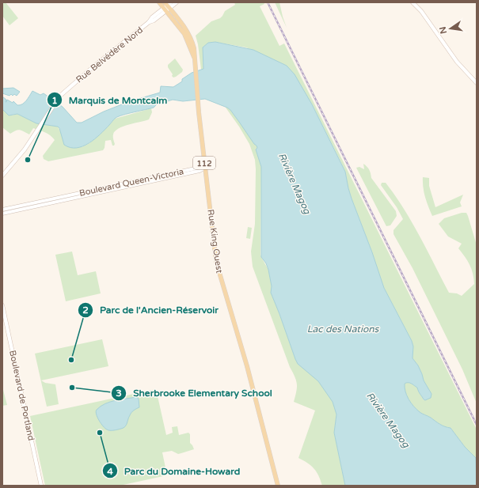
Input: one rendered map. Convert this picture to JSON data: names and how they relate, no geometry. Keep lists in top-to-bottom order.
{
  "streets": {
    "main road": [
      "Rue Belvédère Nord",
      "112",
      "Rue King Ouest",
      "Boulevard de Portland"
    ],
    "street": ["Boulevard Queen-Victoria"]
  },
  "crossings": [
    ["Rue Belvédère Nord", "112"],
    ["Rue Belvédère Nord", "Rue King Ouest"],
    ["112", "Rue King Ouest"],
    ["Boulevard Queen-Victoria", "Rue King Ouest"]
  ],
  "water": ["Rivière Magog", "Lac des Nations"],
  "places": [
    "Marquis de Montcalm",
    "Parc de l'Ancien-Réservoir",
    "Sherbrooke Elementary School",
    "Parc du Domaine-Howard"
  ],
  "north": "left"
}
